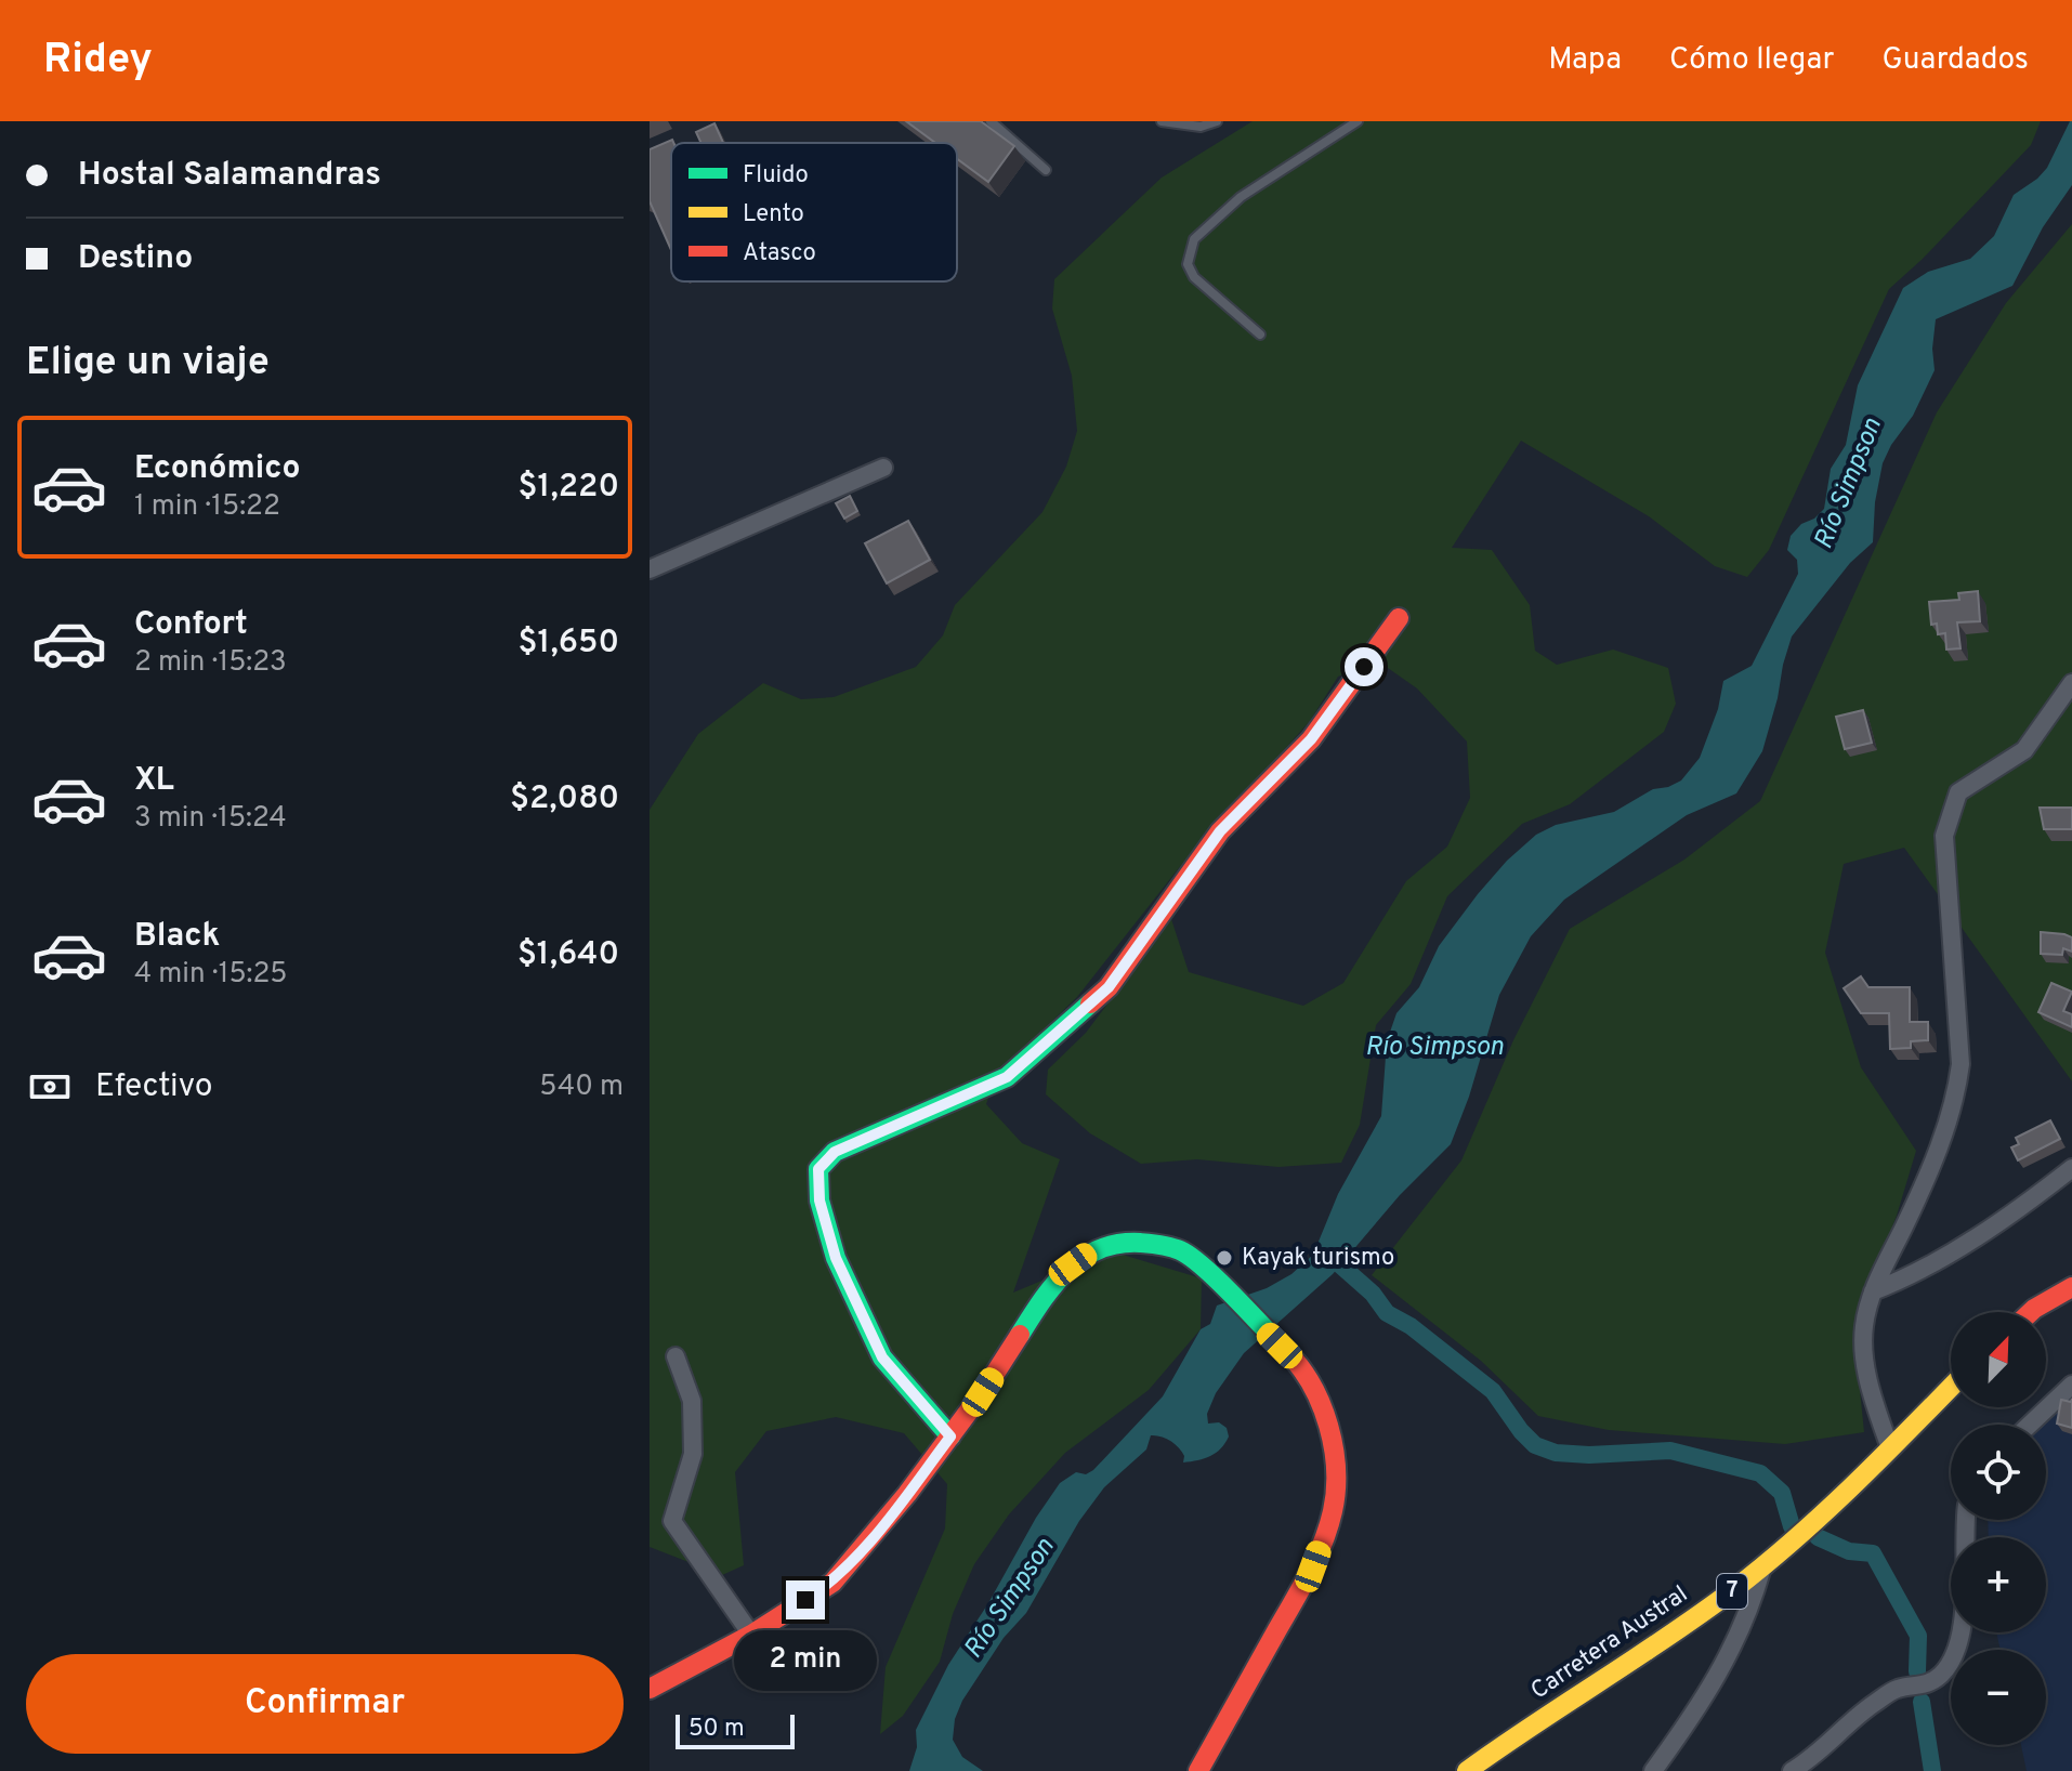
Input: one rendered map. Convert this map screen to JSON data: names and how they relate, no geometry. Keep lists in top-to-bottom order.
{
  "streets": {
    "main road": ["7", "Carretera Austral"]
  },
  "water": ["Río Simpson"],
  "places": ["Kayak turismo"],
  "legend": ["Fluido", "Lento", "Atasco"],
  "scale_bar": "50 m",
  "north": "top right",
  "page": {
    "header": "Ridey",
    "nav": ["Mapa", "Cómo llegar", "Guardados"],
    "banner": ["Hostal Salamandras", "Destino"],
    "heading": "Elige un viaje",
    "list": [
      {
        "name": "Económico",
        "note": "1 min · 15:22",
        "value": "$1,220"
      },
      {
        "name": "Confort",
        "note": "2 min · 15:23",
        "value": "$1,650"
      },
      {
        "name": "XL",
        "note": "3 min · 15:24",
        "value": "$2,080"
      },
      {
        "name": "Black",
        "note": "4 min · 15:25",
        "value": "$1,640"
      }
    ],
    "pay": ["Efectivo", "540 m"],
    "map_buttons": ["+", "−"],
    "bubble": "2 min",
    "buttons": "Confirmar",
    "scale": "50 m"
  }
}
